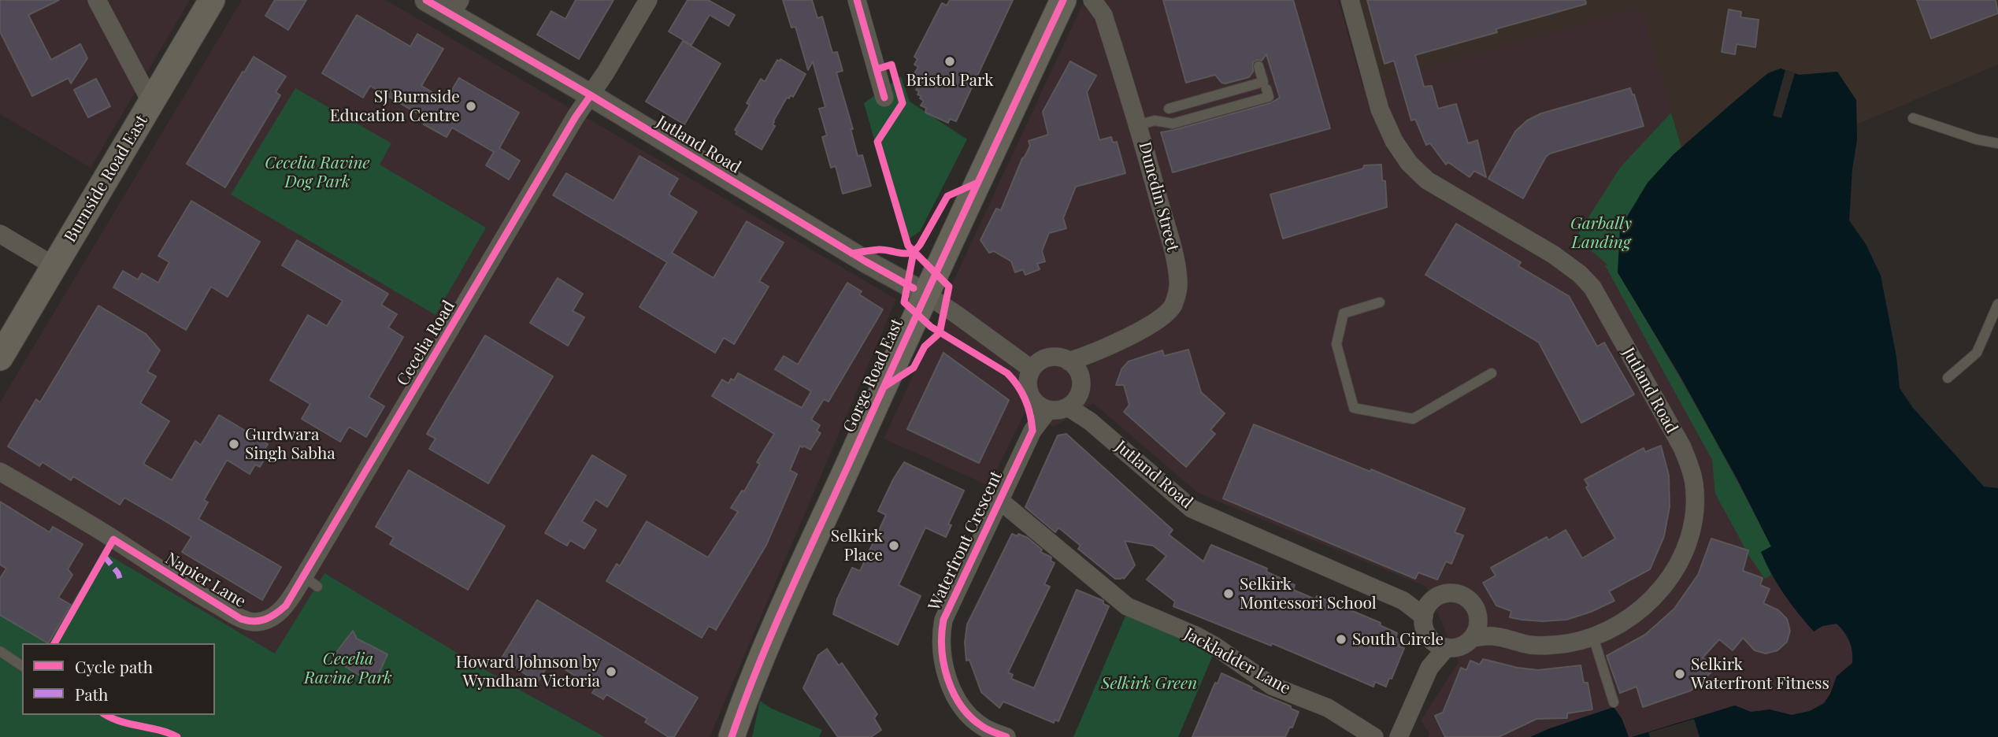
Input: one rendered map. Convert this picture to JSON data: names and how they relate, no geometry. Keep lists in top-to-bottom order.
{
  "streets": {
    "main road": ["Burnside Road East", "Gorge Road East"],
    "street": [
      "Jutland Road",
      "Dunedin Street",
      "Cecelia Road",
      "Waterfront Crescent",
      "Napier Lane",
      "Jackladder Lane"
    ]
  },
  "crossings": [
    ["Jutland Road", "Dunedin Street"],
    ["Jutland Road", "Cecelia Road"],
    ["Jutland Road", "Gorge Road East"],
    ["Jutland Road", "Waterfront Crescent"],
    ["Dunedin Street", "Waterfront Crescent"],
    ["Cecelia Road", "Napier Lane"],
    ["Waterfront Crescent", "Jackladder Lane"]
  ],
  "parks": [
    "Cecelia Ravine Dog Park",
    "Garbally Landing",
    "Cecelia Ravine Park",
    "Selkirk Green"
  ],
  "places": [
    "Bristol Park",
    "SJ Burnside Education Centre",
    "Gurdwara Singh Sabha",
    "Selkirk Place",
    "Selkirk Montessori School",
    "South Circle",
    "Howard Johnson by Wyndham Victoria",
    "Selkirk Waterfront Fitness"
  ],
  "legend": ["Cycle path", "Path"]
}
